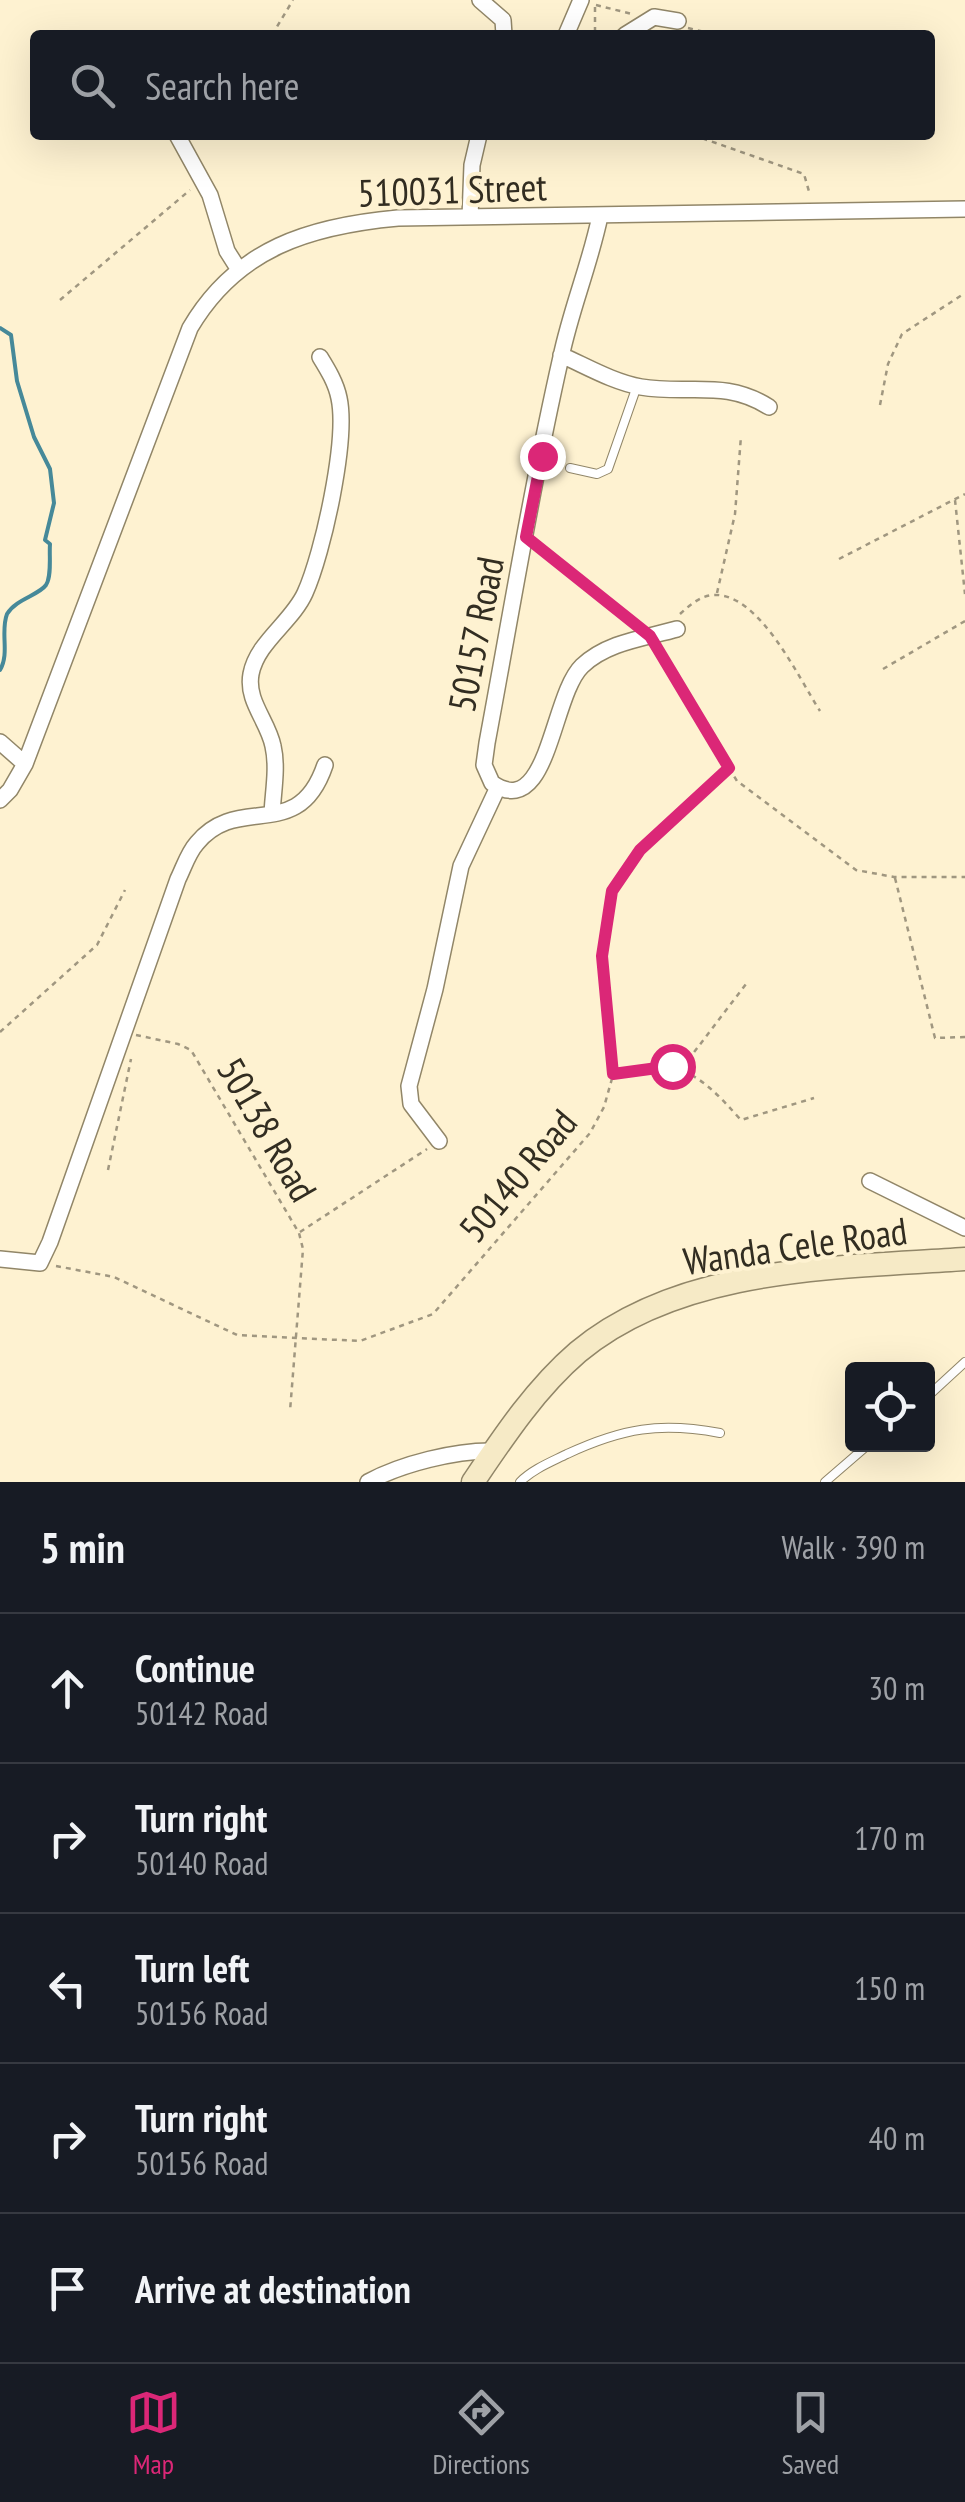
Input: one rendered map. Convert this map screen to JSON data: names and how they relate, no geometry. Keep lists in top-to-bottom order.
{
  "streets": {
    "street": ["510031 Street", "50157 Road", "Wanda Cele Road"],
    "path": ["50138 Road", "50140 Road"]
  },
  "crossings": [
    ["510031 Street", "50157 Road"],
    ["50138 Road", "50140 Road"]
  ],
  "page": {
    "search": "Search here",
    "heading": ["5 min", "Walk · 390 m"],
    "list": [
      ["Continue", "50142 Road", "30 m"],
      ["Turn right", "50140 Road", "170 m"],
      ["Turn left", "50156 Road", "150 m"],
      ["Turn right", "50156 Road", "40 m"],
      "Arrive at destination"
    ],
    "nav": ["Map", "Directions", "Saved"]
  }
}
